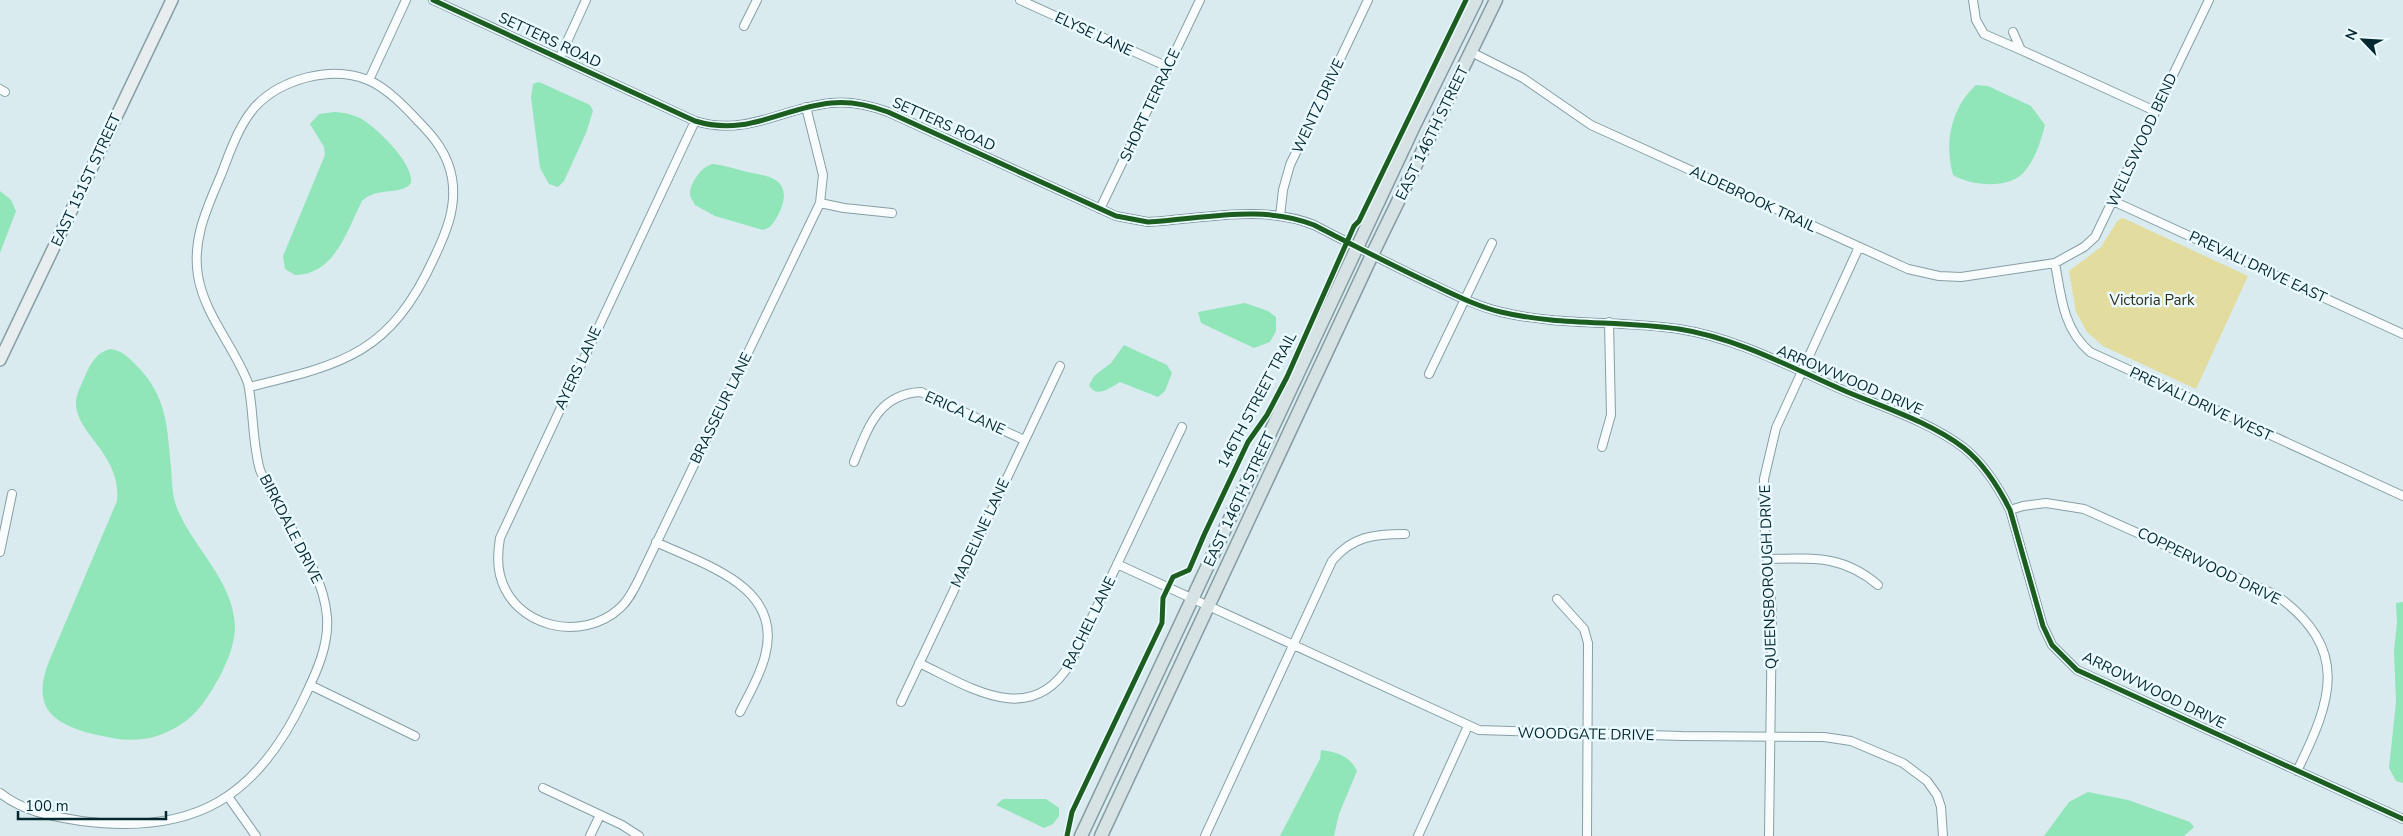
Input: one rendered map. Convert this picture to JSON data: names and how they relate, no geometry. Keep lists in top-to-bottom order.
{
  "streets": {
    "main road": ["EAST 146TH STREET"],
    "street": [
      "ELYSE LANE",
      "SETTERS ROAD",
      "SHORT TERRACE",
      "WENTZ DRIVE",
      "WELLSWOOD BEND",
      "EAST 151ST STREET",
      "ALDEBROOK TRAIL",
      "PREVALI DRIVE EAST",
      "AYERS LANE",
      "ARROWWOOD DRIVE",
      "PREVALI DRIVE WEST",
      "BRASSEUR LANE",
      "ERICA LANE",
      "BIRKDALE DRIVE",
      "MADELINE LANE",
      "COPPERWOOD DRIVE",
      "QUEENSBOROUGH DRIVE",
      "RACHEL LANE",
      "WOODGATE DRIVE"
    ],
    "cycle path": ["146TH STREET TRAIL"]
  },
  "crossings": [
    ["ELYSE LANE", "SHORT TERRACE"],
    ["SETTERS ROAD", "SHORT TERRACE"],
    ["SETTERS ROAD", "WENTZ DRIVE"],
    ["SETTERS ROAD", "EAST 146TH STREET"],
    ["SETTERS ROAD", "AYERS LANE"],
    ["SETTERS ROAD", "ARROWWOOD DRIVE"],
    ["SETTERS ROAD", "BRASSEUR LANE"],
    ["EAST 146TH STREET", "ALDEBROOK TRAIL"],
    ["EAST 146TH STREET", "ARROWWOOD DRIVE"],
    ["EAST 146TH STREET", "WOODGATE DRIVE"],
    ["WELLSWOOD BEND", "ALDEBROOK TRAIL"],
    ["WELLSWOOD BEND", "PREVALI DRIVE EAST"],
    ["WELLSWOOD BEND", "PREVALI DRIVE WEST"],
    ["ALDEBROOK TRAIL", "PREVALI DRIVE WEST"],
    ["ALDEBROOK TRAIL", "QUEENSBOROUGH DRIVE"],
    ["AYERS LANE", "BRASSEUR LANE"],
    ["ARROWWOOD DRIVE", "COPPERWOOD DRIVE"],
    ["ARROWWOOD DRIVE", "QUEENSBOROUGH DRIVE"],
    ["ERICA LANE", "MADELINE LANE"],
    ["MADELINE LANE", "RACHEL LANE"],
    ["QUEENSBOROUGH DRIVE", "WOODGATE DRIVE"],
    ["RACHEL LANE", "WOODGATE DRIVE"]
  ],
  "parks": ["Victoria Park"],
  "scale_bar": "100 m",
  "north": "top left"
}
